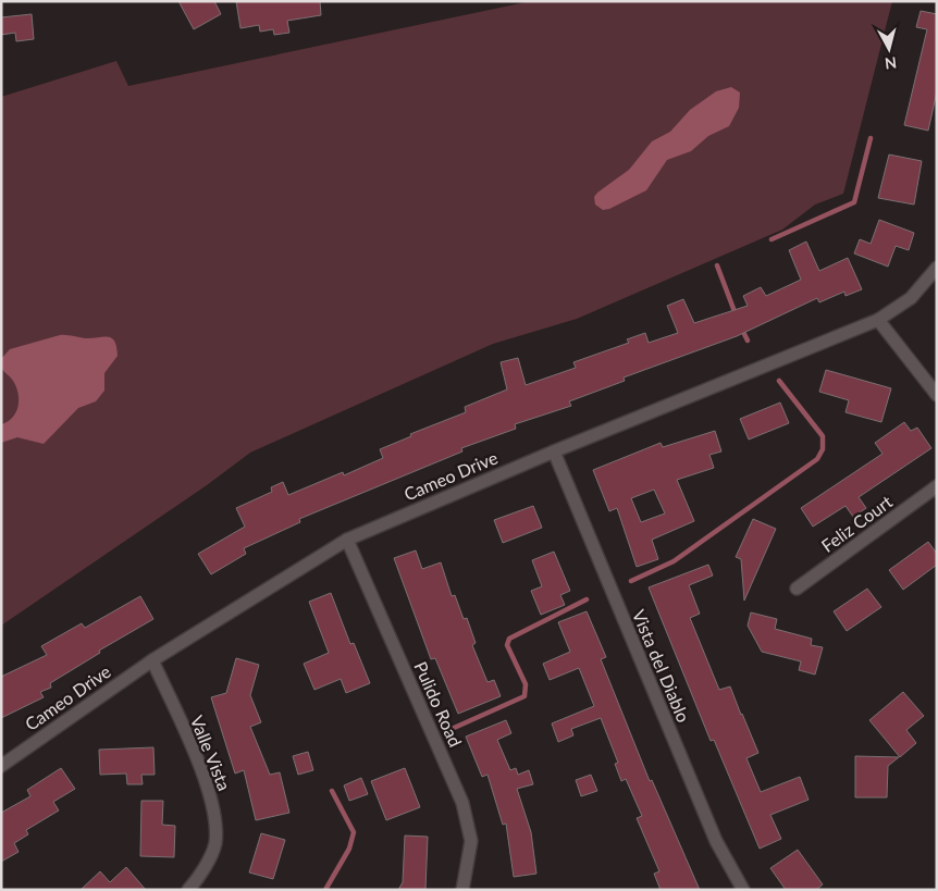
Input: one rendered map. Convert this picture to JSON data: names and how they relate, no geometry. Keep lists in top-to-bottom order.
{
  "streets": {
    "street": [
      "Cameo Drive",
      "Feliz Court",
      "Vista del Diablo",
      "Pulido Road",
      "Valle Vista"
    ]
  },
  "crossings": [
    ["Cameo Drive", "Vista del Diablo"],
    ["Cameo Drive", "Pulido Road"],
    ["Cameo Drive", "Valle Vista"]
  ],
  "north": "bottom"
}
